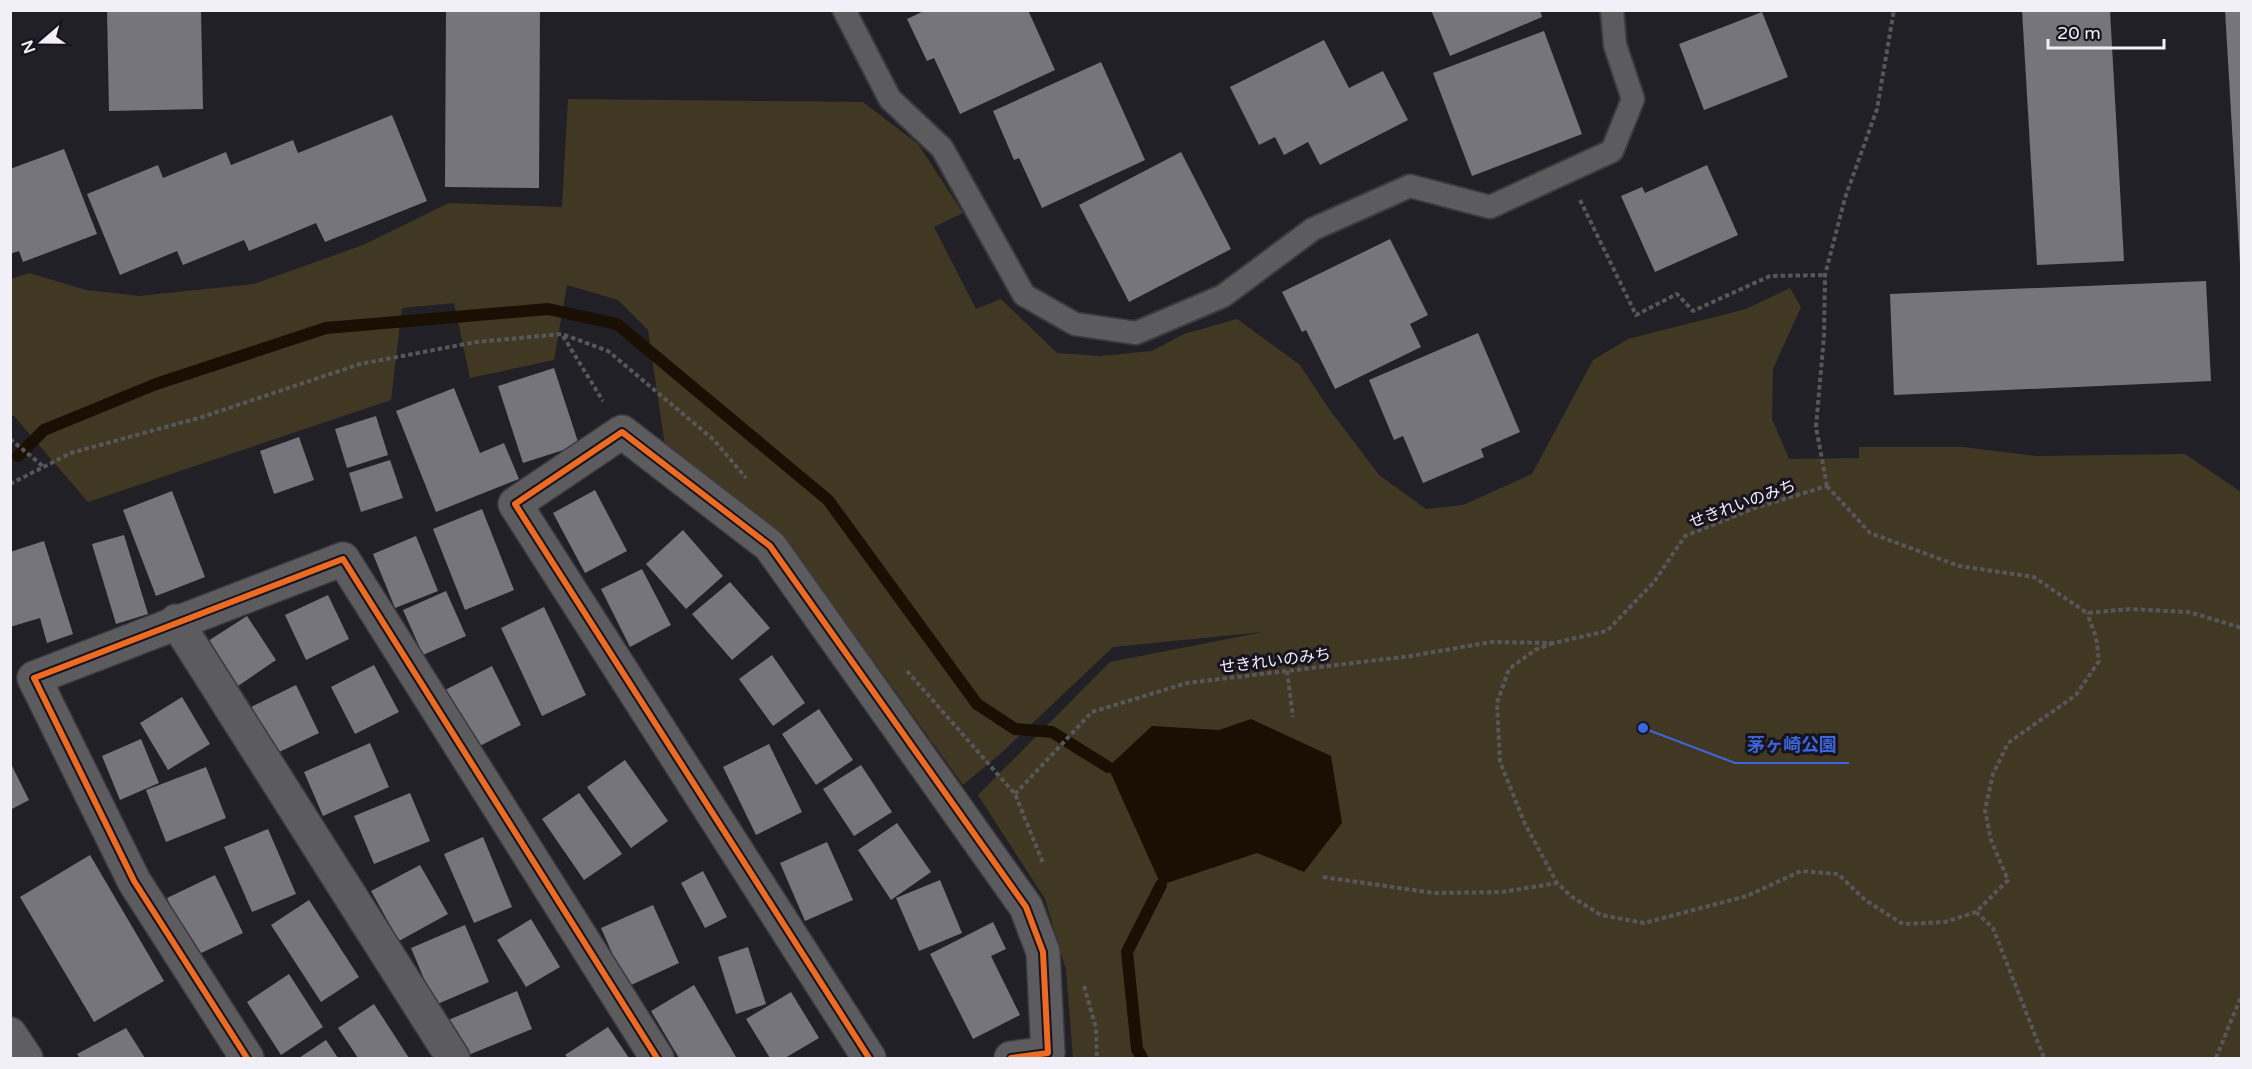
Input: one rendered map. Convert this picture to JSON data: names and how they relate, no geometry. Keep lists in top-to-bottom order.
{
  "streets": {
    "path": ["せきれいのみち"]
  },
  "places": ["茅ヶ崎公園"],
  "scale_bar": "20 m",
  "north": "left"
}
